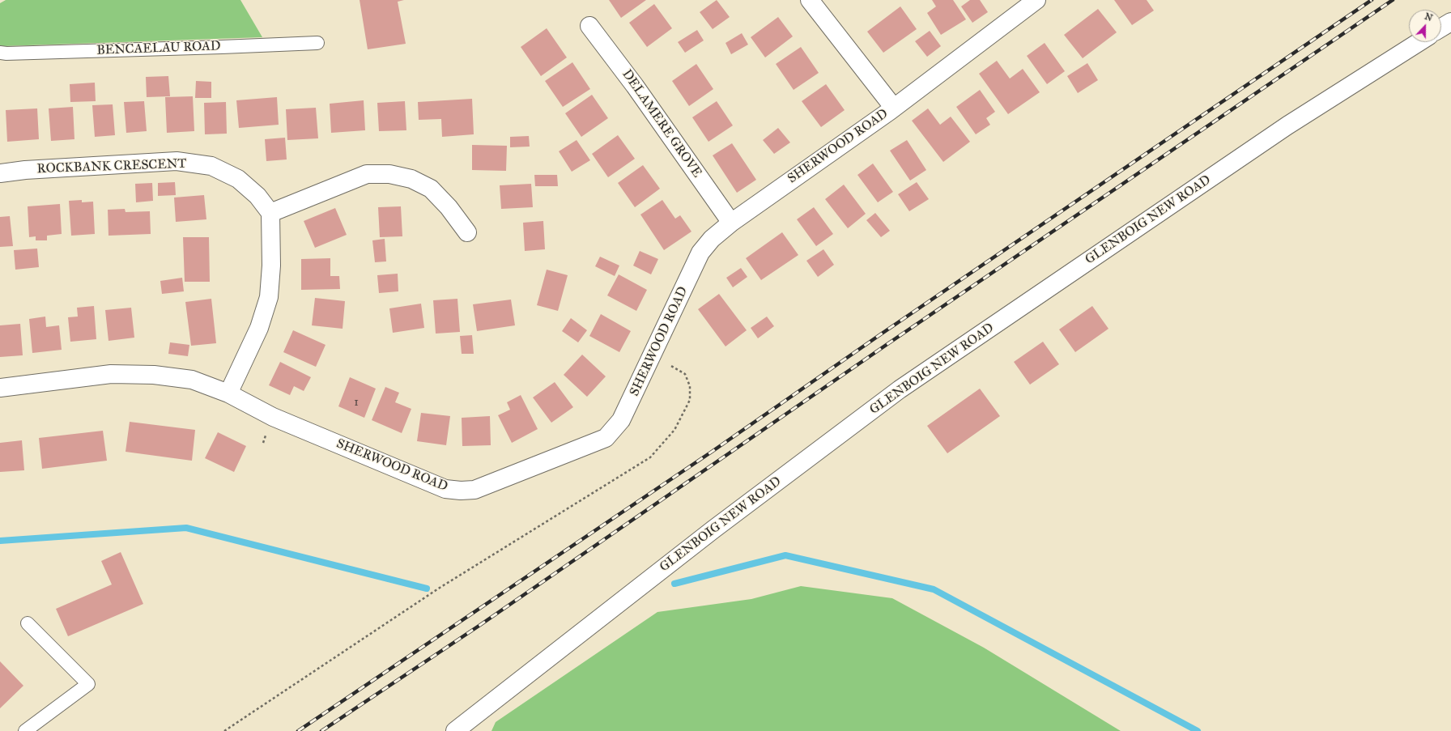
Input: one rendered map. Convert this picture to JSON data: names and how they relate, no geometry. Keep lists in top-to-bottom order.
{
  "streets": {
    "street": [
      "DELAMERE GROVE",
      "SHERWOOD ROAD",
      "ROCKBANK CRESCENT",
      "GLENBOIG NEW ROAD"
    ],
    "lane": ["BENCAELAU ROAD"]
  },
  "crossings": [
    ["DELAMERE GROVE", "SHERWOOD ROAD"]
  ],
  "house_numbers": ["1"],
  "north": "top"
}
